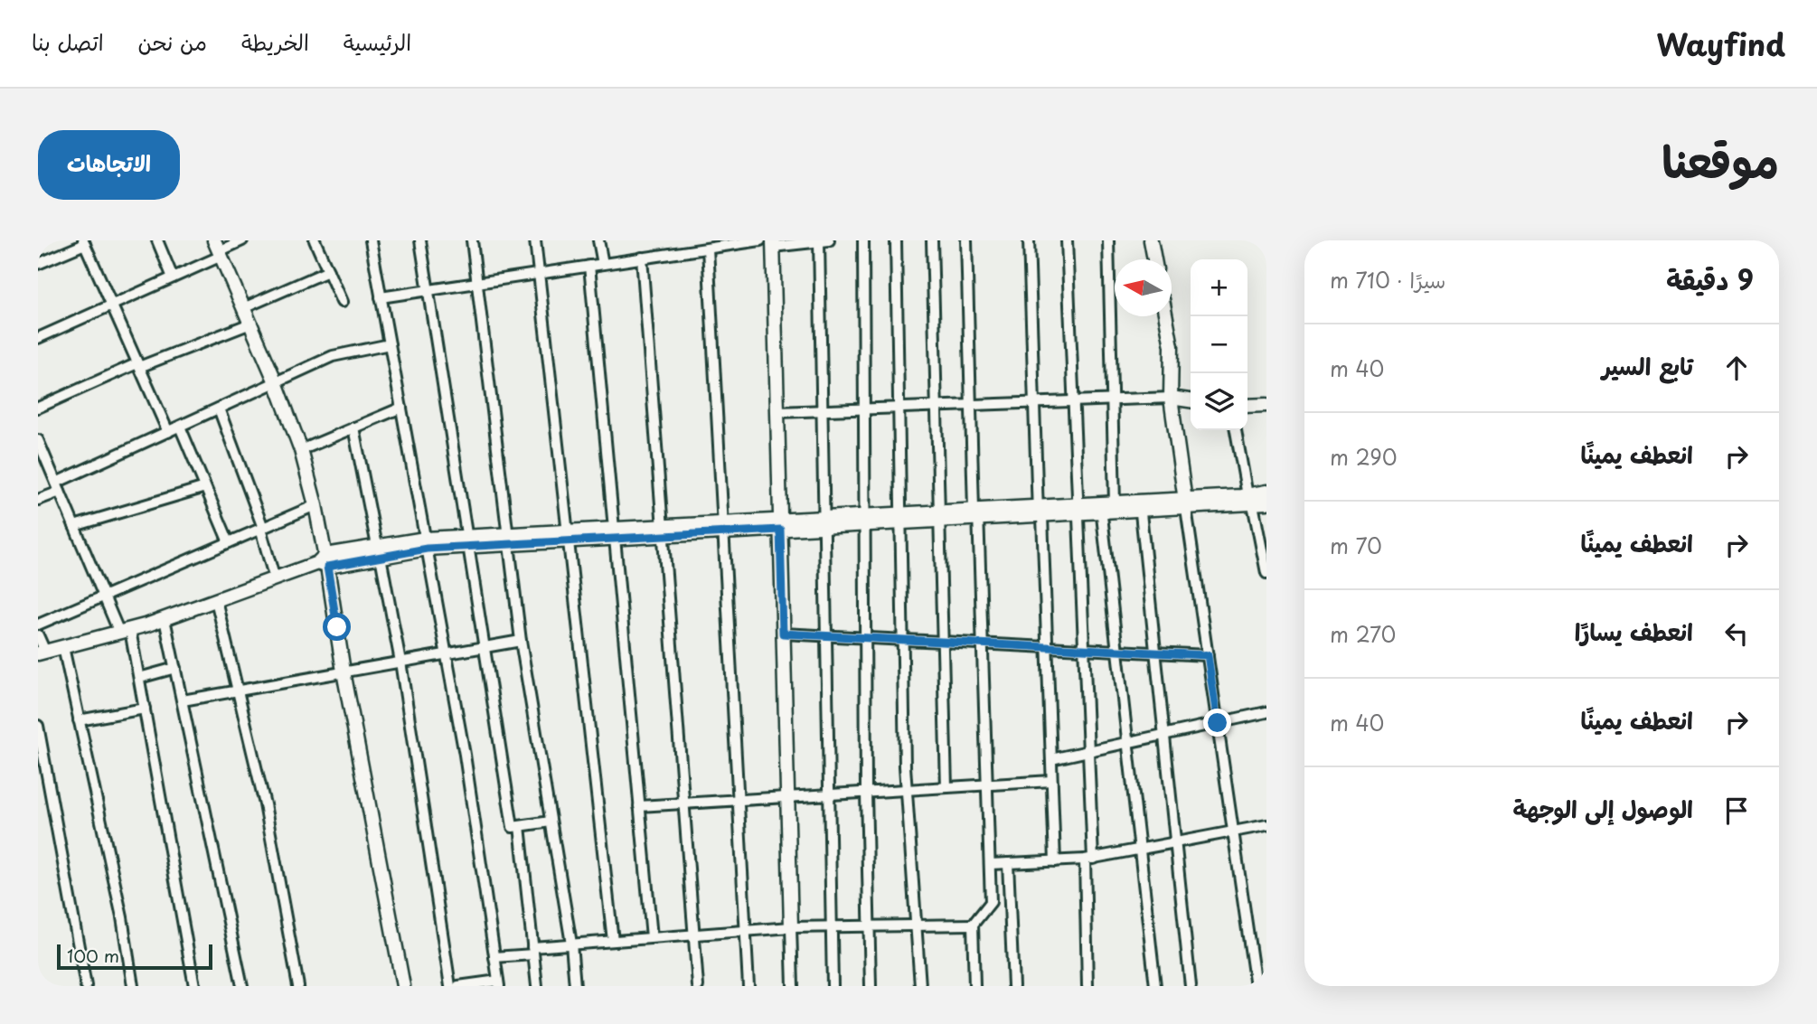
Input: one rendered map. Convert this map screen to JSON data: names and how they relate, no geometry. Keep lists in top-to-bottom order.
{
  "scale_bar": "100 m",
  "north": "left",
  "page": {
    "header": "Wayfind",
    "nav": [
      "الرئيسية",
      "الخريطة",
      "من نحن",
      "اتصل بنا"
    ],
    "title": "موقعنا",
    "buttons": "الاتجاهات",
    "heading": ["9 دقيقة", "سيرًا · 710 m"],
    "map_buttons": ["+", "−"],
    "list": [
      ["تابع السير", "40 m"],
      ["انعطف يمينًا", "290 m"],
      ["انعطف يمينًا", "70 m"],
      ["انعطف يسارًا", "270 m"],
      ["انعطف يمينًا", "40 m"],
      "الوصول إلى الوجهة"
    ],
    "scale": "100 m"
  }
}
